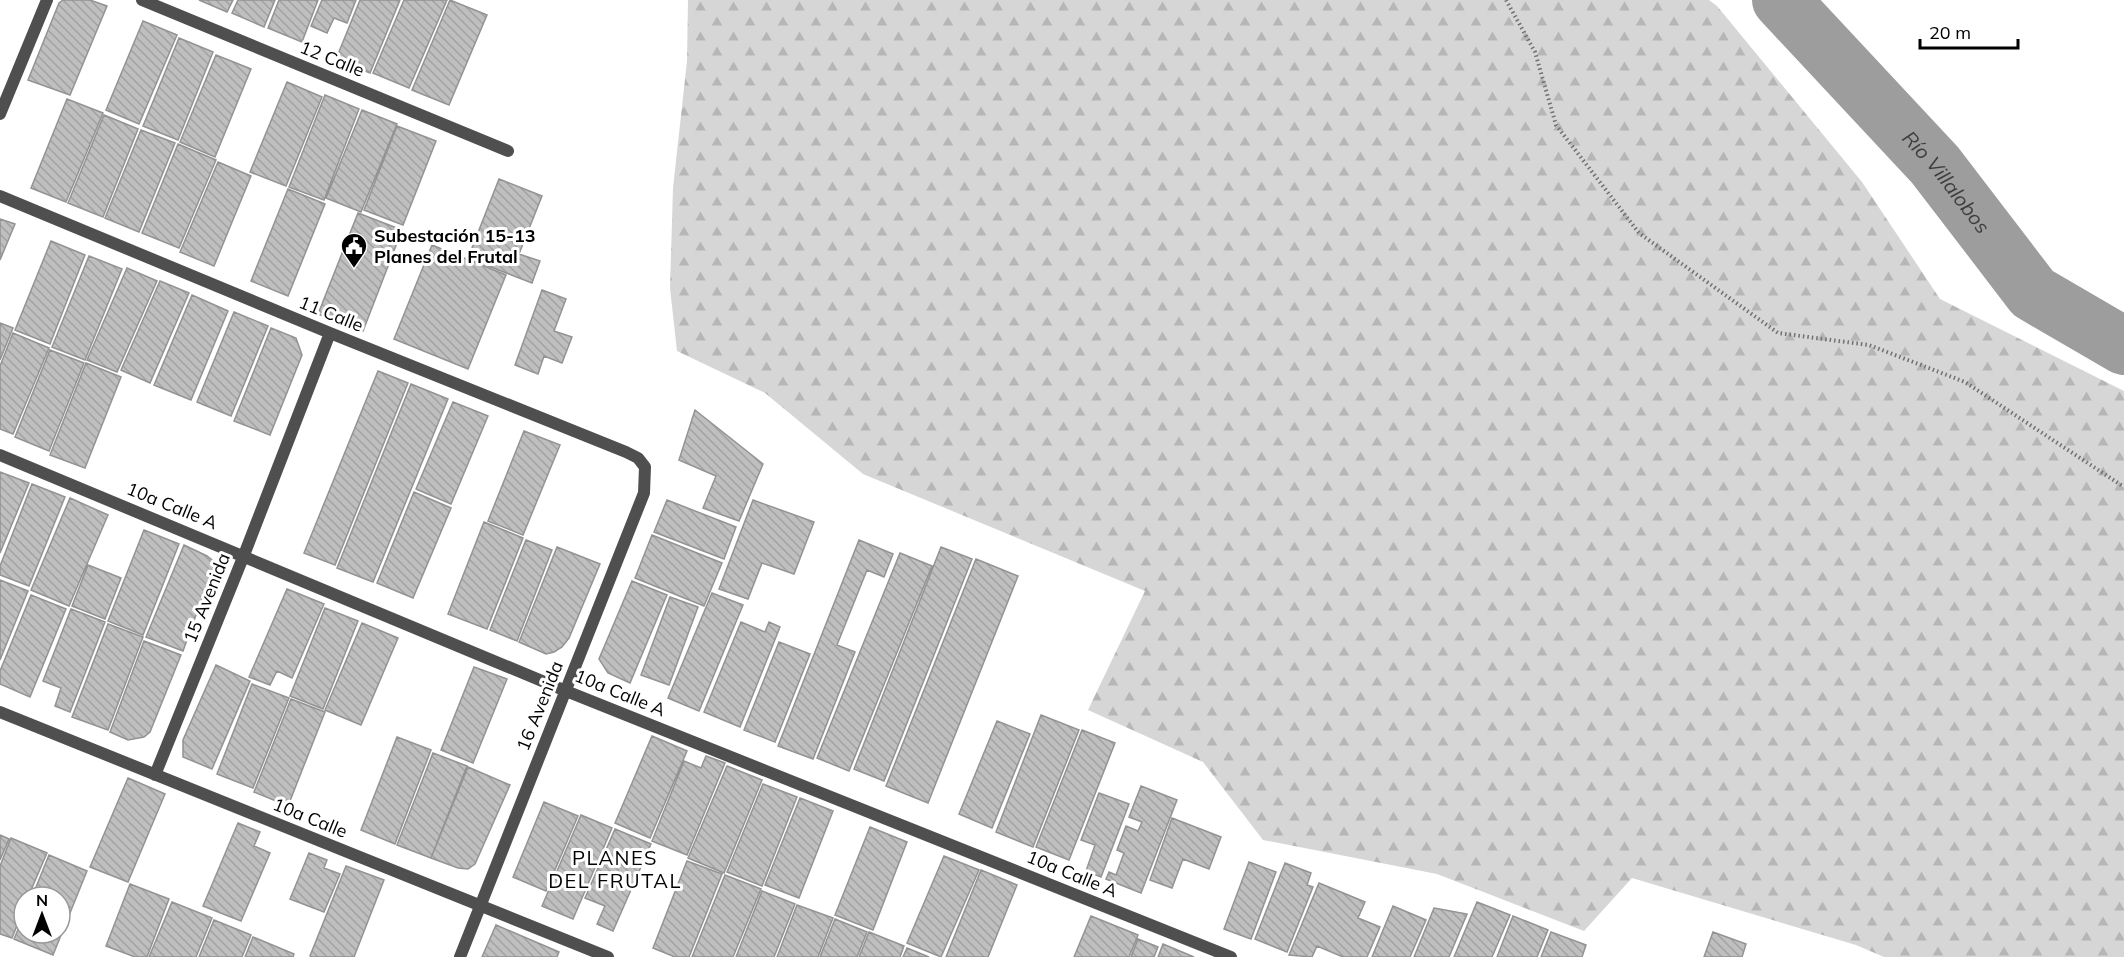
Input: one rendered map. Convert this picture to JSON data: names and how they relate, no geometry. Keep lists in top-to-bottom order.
{
  "streets": {
    "street": [
      "12 Calle",
      "11 Calle",
      "10a Calle A",
      "15 Avenida",
      "16 Avenida",
      "10a Calle"
    ]
  },
  "crossings": [
    ["11 Calle", "15 Avenida"],
    ["11 Calle", "16 Avenida"],
    ["10a Calle A", "15 Avenida"],
    ["10a Calle A", "16 Avenida"],
    ["15 Avenida", "10a Calle"],
    ["16 Avenida", "10a Calle"]
  ],
  "districts": ["PLANES DEL FRUTAL"],
  "water": ["Río Villalobos"],
  "places": {
    "public building": ["Subestación 15-13 Planes del Frutal"]
  },
  "scale_bar": "20 m",
  "north": "top"
}
